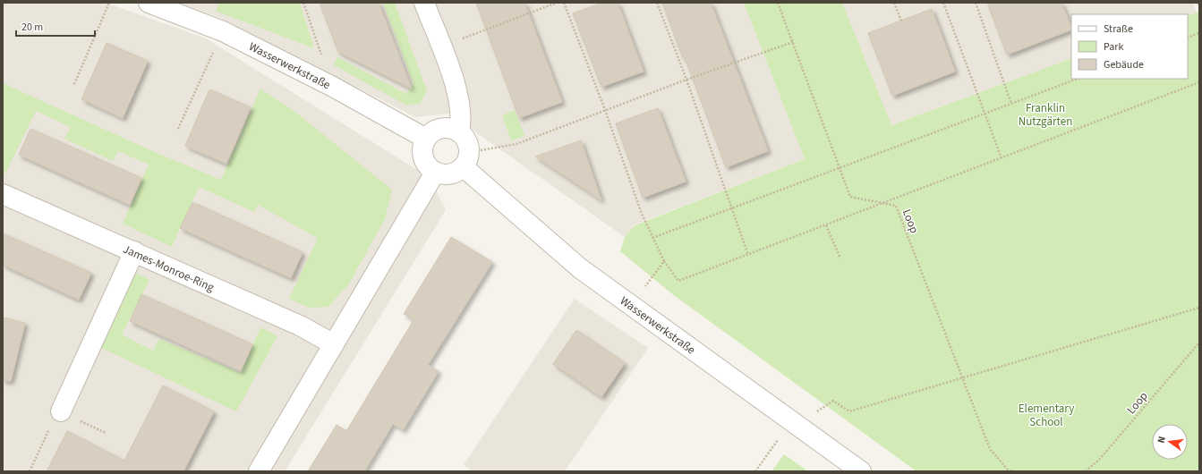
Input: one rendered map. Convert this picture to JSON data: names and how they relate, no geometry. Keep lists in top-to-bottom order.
{
  "streets": {
    "street": ["Wasserwerkstraße", "James-Monroe-Ring"],
    "path": ["Loop"]
  },
  "parks": ["Franklin Nutzgärten", "Elementary School"],
  "legend": ["Straße", "Park", "Gebäude"],
  "scale_bar": "20 m",
  "north": "left"
}
